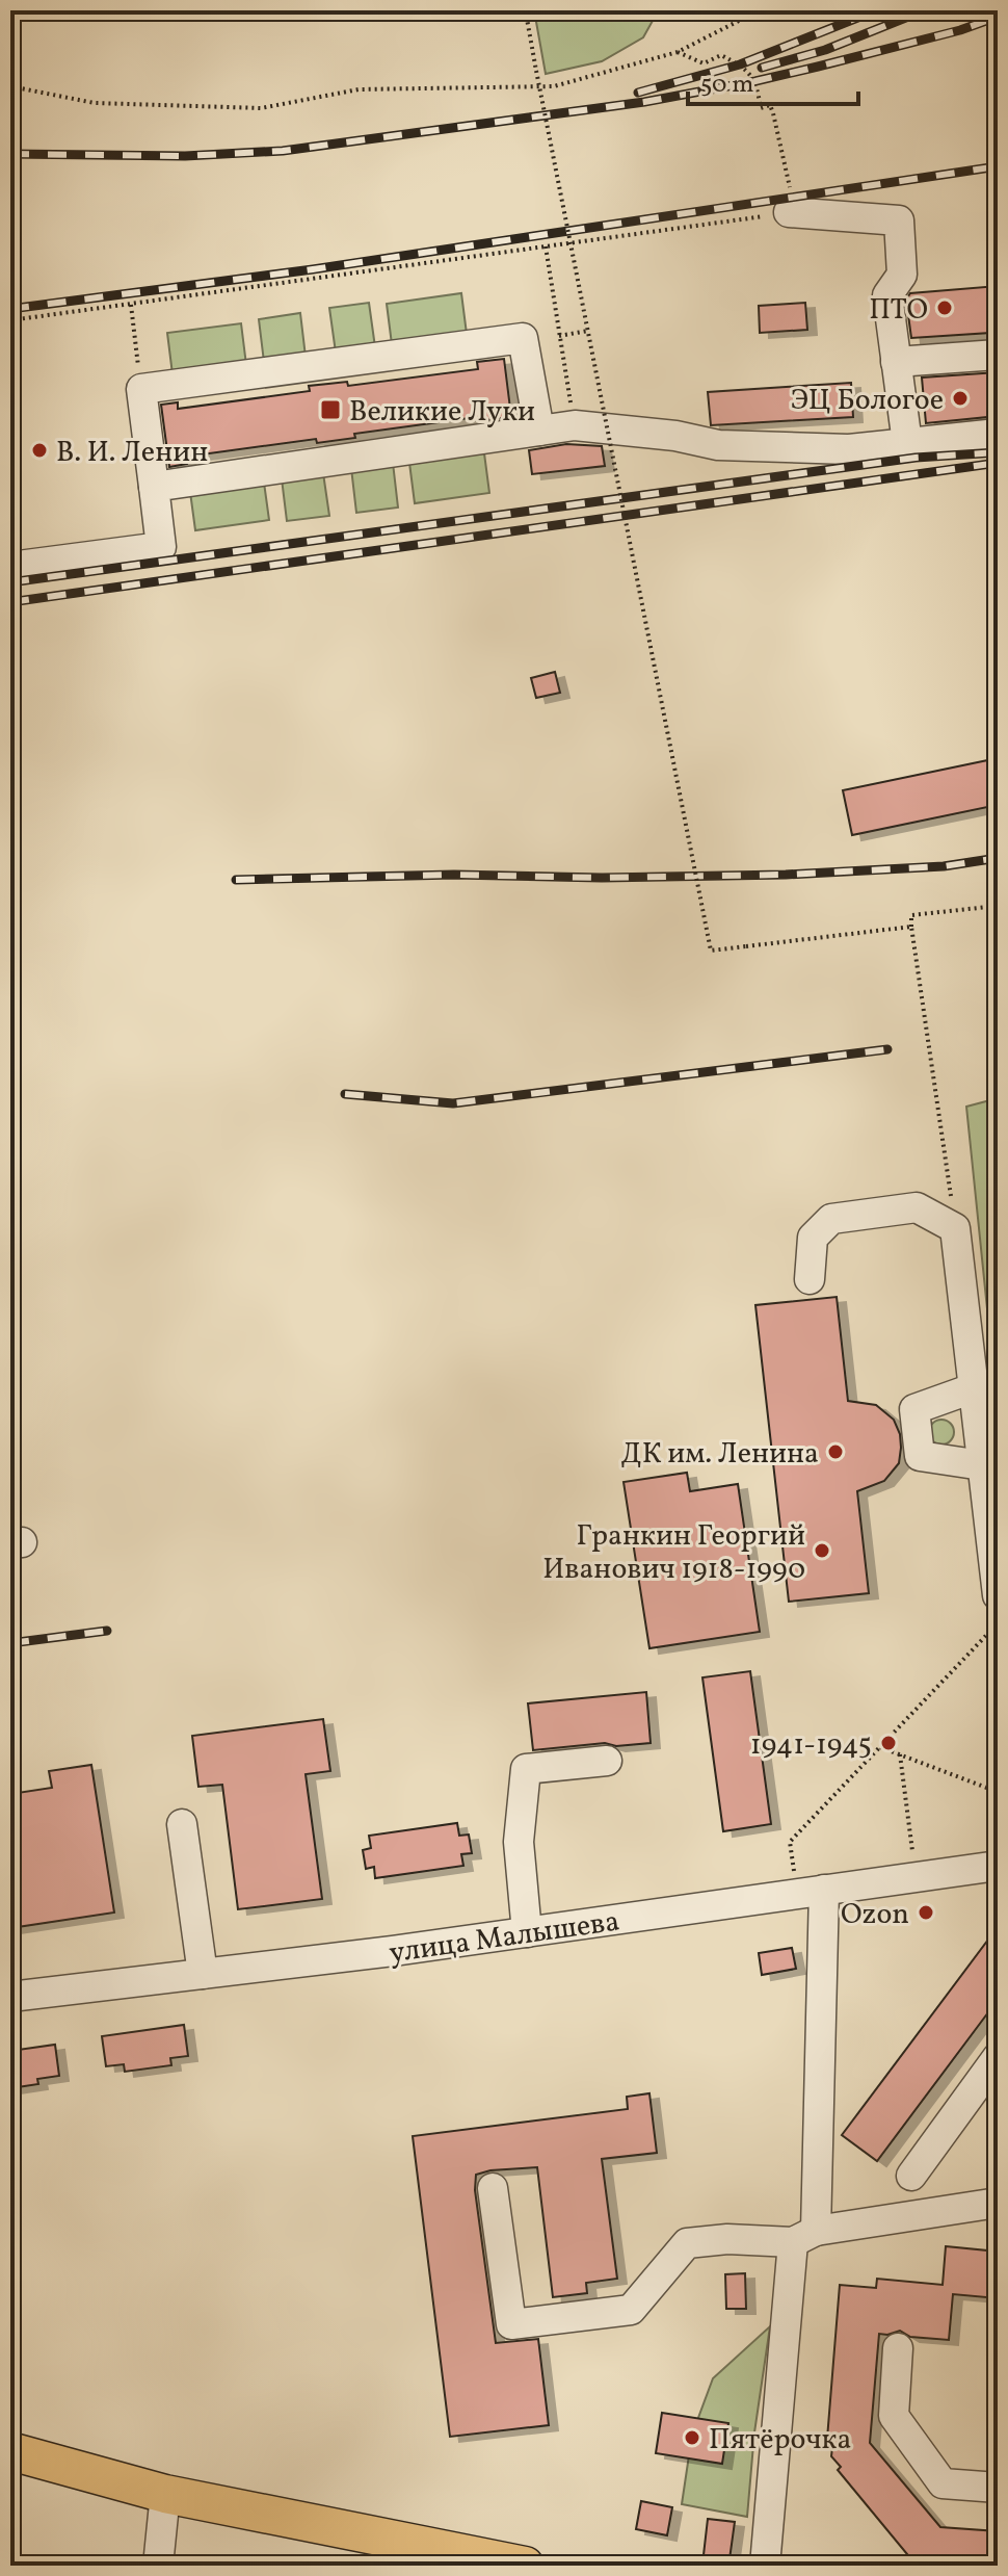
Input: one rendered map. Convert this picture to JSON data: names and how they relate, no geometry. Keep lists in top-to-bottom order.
{
  "streets": {
    "street": ["улица Малышева"]
  },
  "places": {
    "other": [
      "ПТО",
      "ЭЦ Бологое",
      "В. И. Ленин",
      "ДК им. Ленина",
      "Гранкин Георгий Иванович 1918-1990",
      "1941-1945",
      "Ozon",
      "Пятёрочка"
    ],
    "transit": ["Великие Луки"]
  },
  "scale_bar": "50 m"
}
